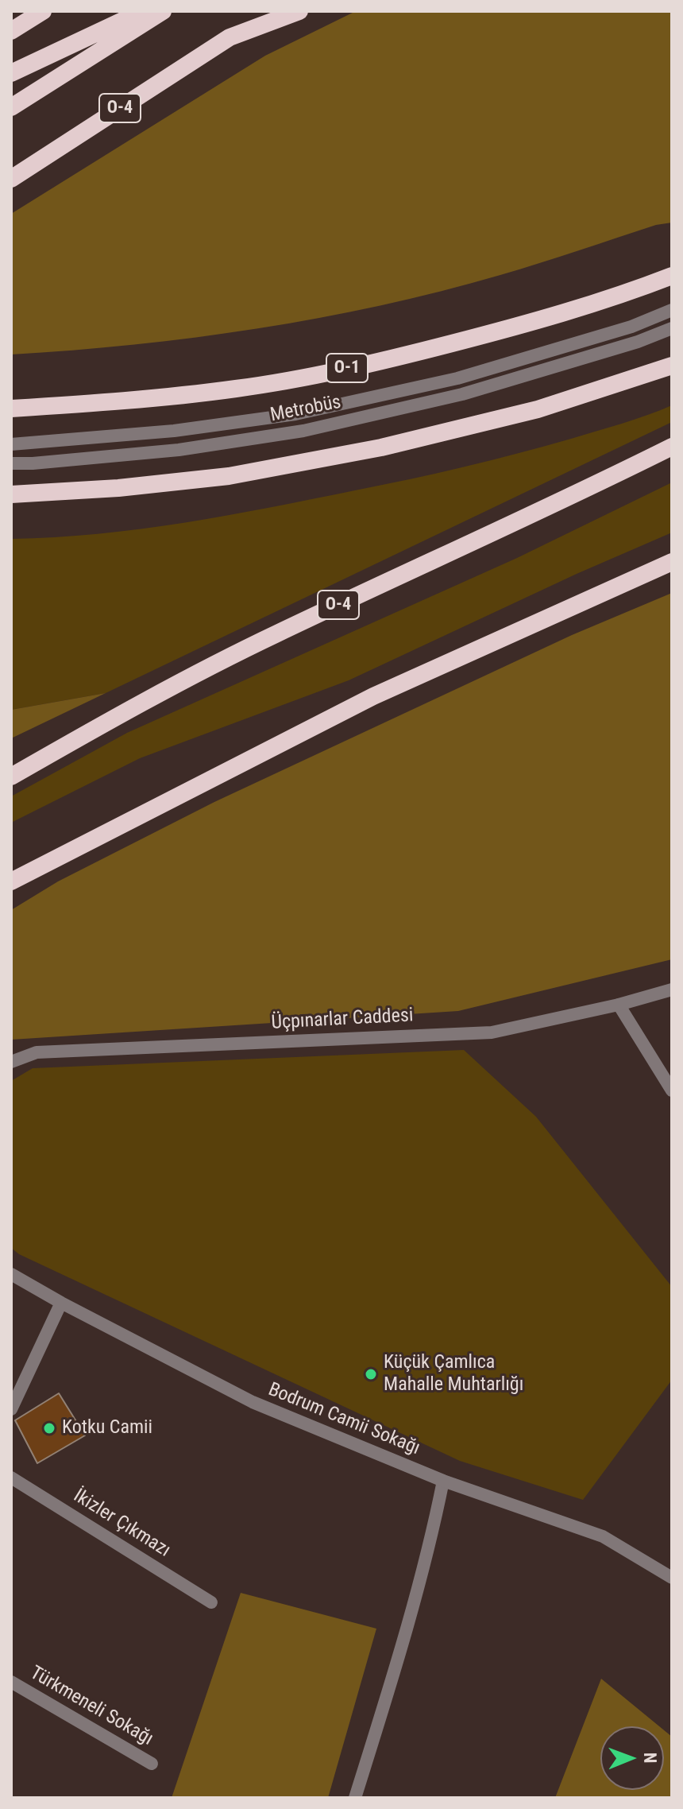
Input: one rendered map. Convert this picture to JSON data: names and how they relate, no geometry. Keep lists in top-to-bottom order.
{
  "streets": {
    "highway": ["O-4", "O-1"],
    "street": [
      "Metrobüs",
      "Üçpınarlar Caddesi",
      "Bodrum Camii Sokağı",
      "İkizler Çıkmazı",
      "Türkmeneli Sokağı"
    ]
  },
  "places": ["Küçük Çamlıca Mahalle Muhtarlığı", "Kotku Camii"],
  "north": "right"
}
